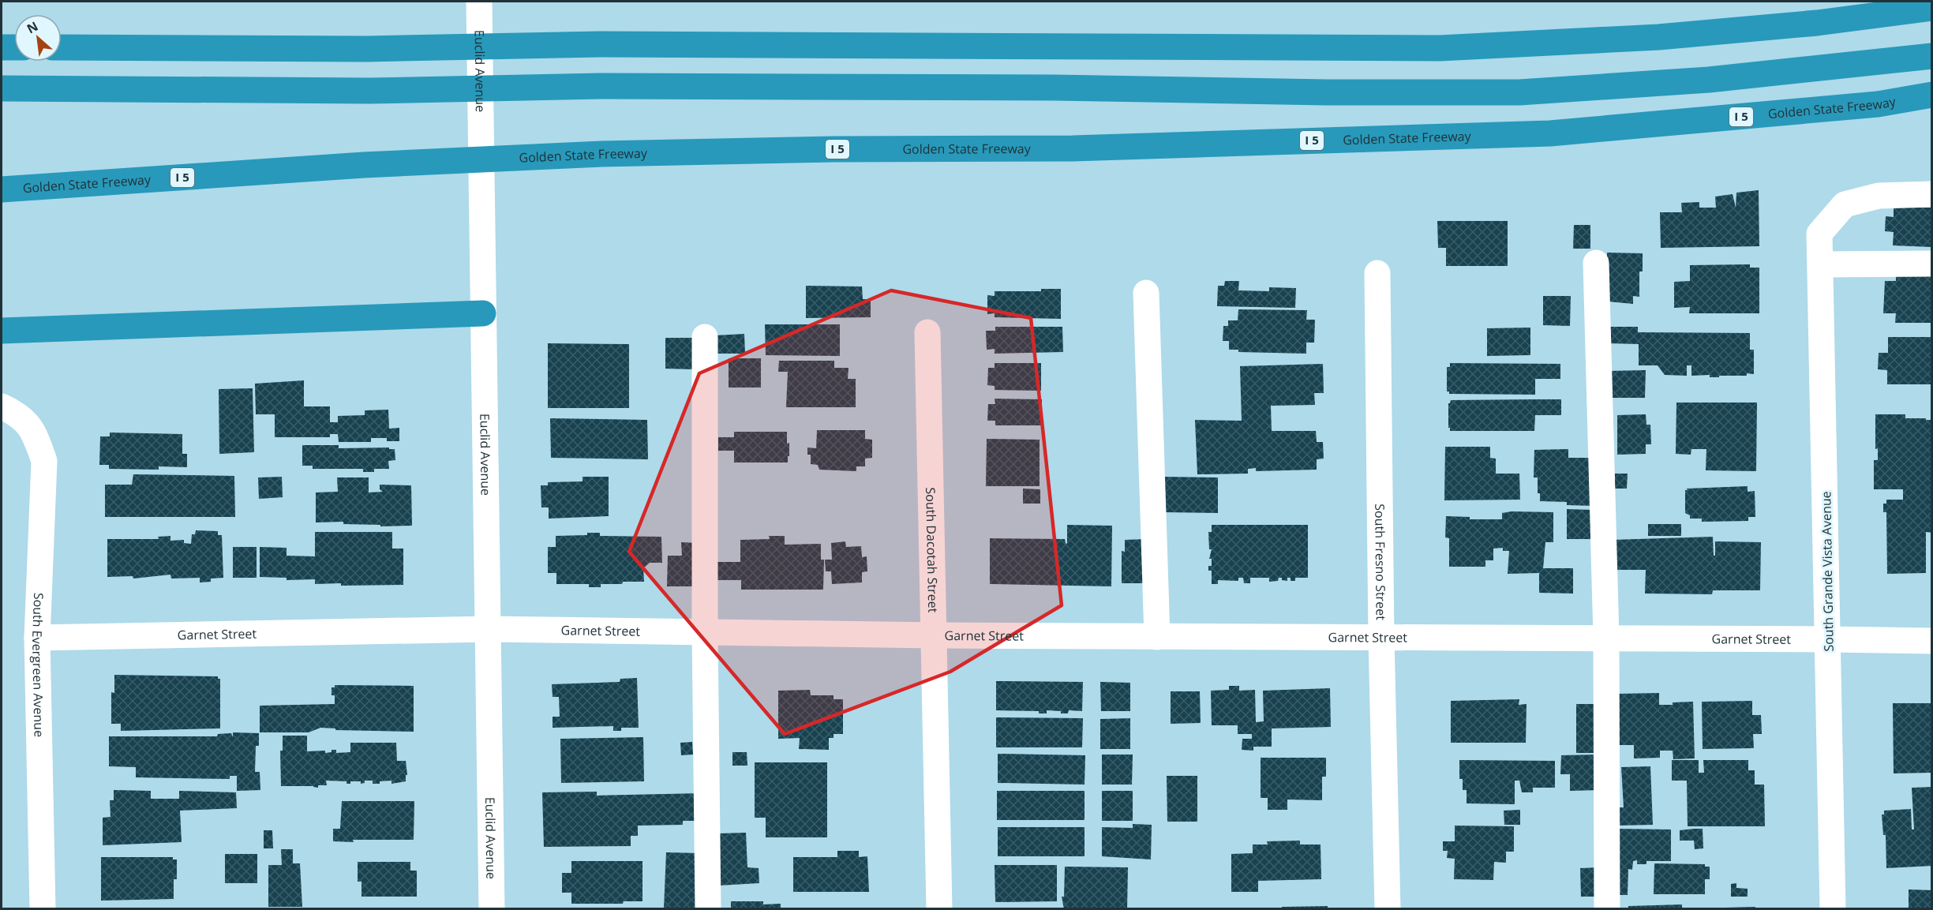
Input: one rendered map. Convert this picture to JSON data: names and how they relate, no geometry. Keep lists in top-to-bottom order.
{
  "streets": {
    "highway": ["Golden State Freeway", "I 5"],
    "street": [
      "Euclid Avenue",
      "South Dacotah Street",
      "South Fresno Street",
      "South Grande Vista Avenue",
      "Garnet Street",
      "South Evergreen Avenue"
    ]
  },
  "crossings": [
    ["Euclid Avenue", "Garnet Street"],
    ["South Dacotah Street", "Garnet Street"],
    ["South Fresno Street", "Garnet Street"],
    ["South Grande Vista Avenue", "Garnet Street"],
    ["Garnet Street", "South Evergreen Avenue"]
  ],
  "north": "top left"
}
